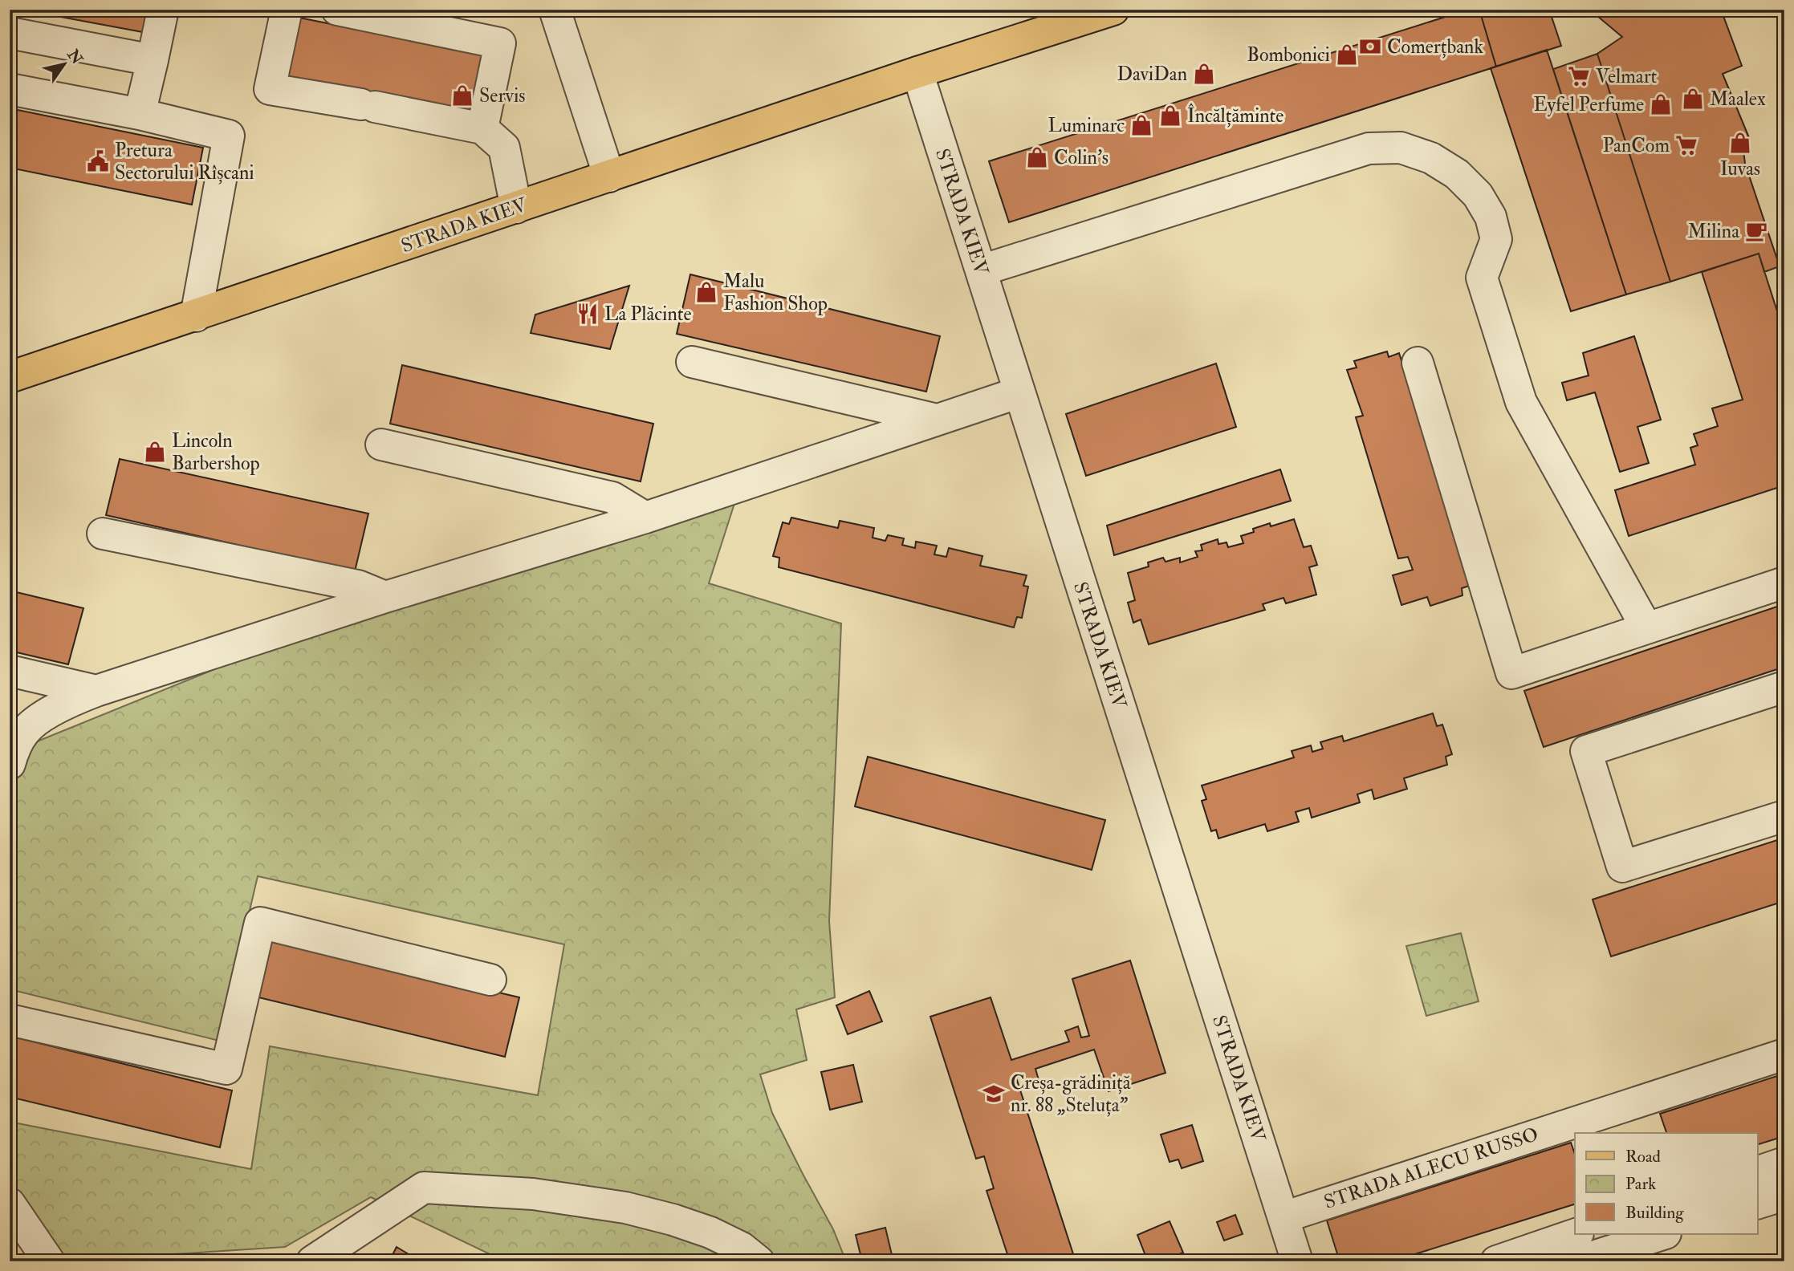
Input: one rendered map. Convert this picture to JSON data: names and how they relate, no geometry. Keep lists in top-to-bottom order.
{
  "streets": {
    "main road": ["STRADA KIEV"],
    "street": ["STRADA ALECU RUSSO"]
  },
  "crossings": [
    ["STRADA KIEV", "STRADA ALECU RUSSO"]
  ],
  "places": {
    "bank": ["Comerțbank"],
    "shop": [
      "Bombonici",
      "DaviDan",
      "Servis",
      "Maalex",
      "Eyfel Perfume",
      "Încălțăminte",
      "Luminarc",
      "Iuvas",
      "Colin's",
      "Malu Fashion Shop",
      "Lincoln Barbershop"
    ],
    "supermarket": ["Velmart", "PanCom"],
    "public building": ["Pretura Sectorului Rîșcani"],
    "cafe": ["Milina"],
    "restaurant": ["La Plăcinte"],
    "school or university": ["Creșa-grădiniță nr. 88 „Steluța”"]
  },
  "legend": ["Road", "Park", "Building"],
  "north": "top right"
}
